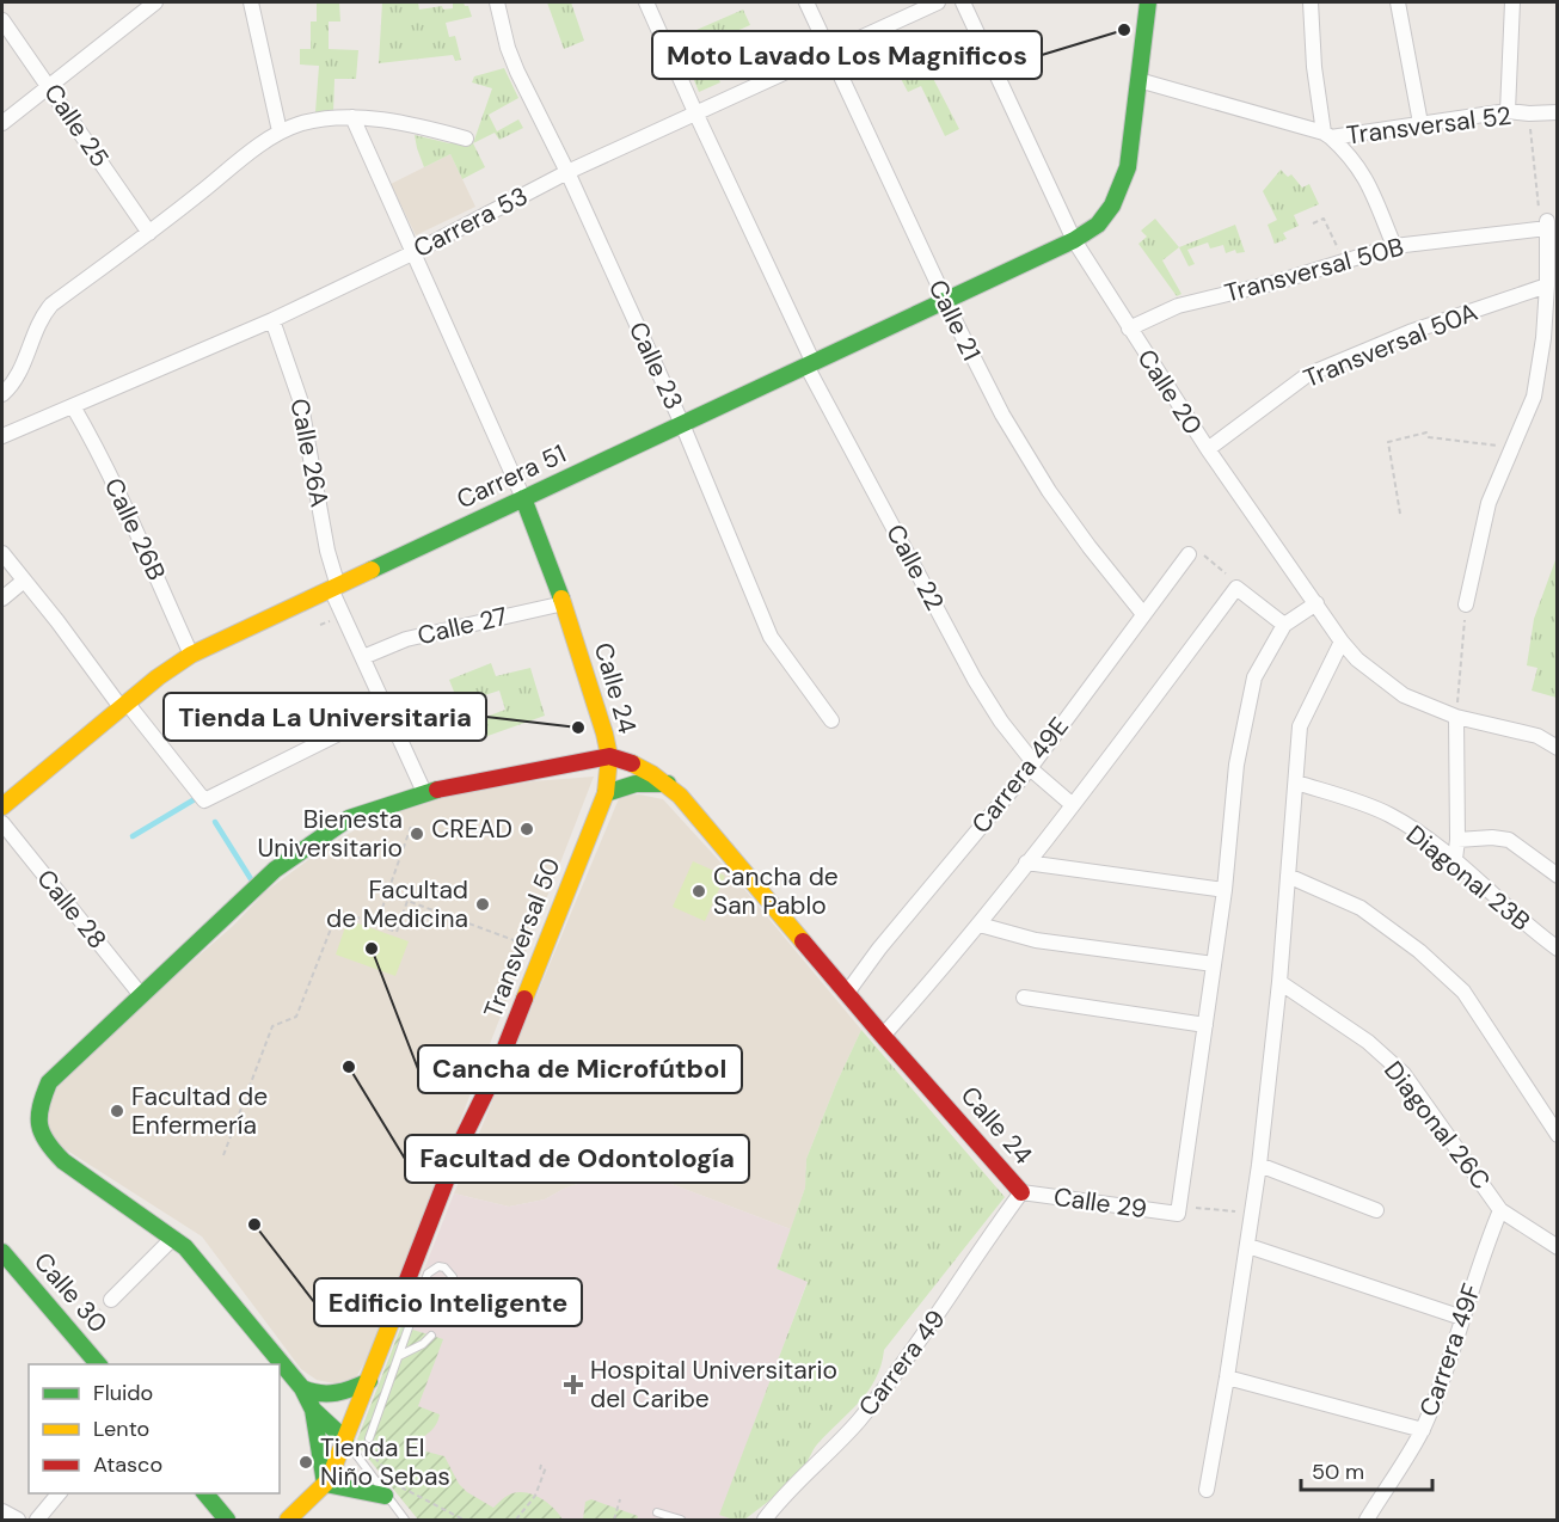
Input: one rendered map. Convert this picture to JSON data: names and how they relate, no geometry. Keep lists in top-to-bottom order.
{
  "streets": {
    "street": [
      "Calle 25",
      "Transversal 52",
      "Carrera 53",
      "Transversal 50B",
      "Calle 21",
      "Transversal 50A",
      "Calle 23",
      "Calle 20",
      "Calle 26A",
      "Carrera 51",
      "Calle 26B",
      "Calle 22",
      "Calle 27",
      "Calle 24",
      "Carrera 49E",
      "Diagonal 23B",
      "Calle 28",
      "Transversal 50",
      "Diagonal 26C",
      "Calle 29",
      "Calle 30",
      "Carrera 49F",
      "Carrera 49"
    ]
  },
  "crossings": [
    ["Transversal 52", "Carrera 51"],
    ["Carrera 53", "Calle 21"],
    ["Carrera 53", "Calle 23"],
    ["Carrera 53", "Calle 26A"],
    ["Carrera 53", "Calle 26B"],
    ["Carrera 53", "Calle 22"],
    ["Carrera 53", "Calle 24"],
    ["Transversal 50B", "Calle 20"],
    ["Calle 21", "Carrera 51"],
    ["Calle 21", "Carrera 49E"],
    ["Transversal 50A", "Calle 20"],
    ["Calle 23", "Carrera 51"],
    ["Calle 20", "Carrera 51"],
    ["Calle 26A", "Carrera 51"],
    ["Calle 26A", "Calle 27"],
    ["Carrera 51", "Calle 26B"],
    ["Carrera 51", "Calle 22"],
    ["Carrera 51", "Calle 24"],
    ["Calle 22", "Carrera 49E"],
    ["Calle 27", "Calle 24"],
    ["Calle 24", "Carrera 49E"],
    ["Calle 24", "Transversal 50"],
    ["Calle 24", "Calle 29"],
    ["Calle 24", "Carrera 49"],
    ["Diagonal 26C", "Carrera 49F"],
    ["Calle 29", "Carrera 49"]
  ],
  "places": {
    "other": [
      "Moto Lavado Los Magnificos",
      "Tienda La Universitaria",
      "CREAD",
      "Bienesta Universitario",
      "Cancha de San Pablo",
      "Facultad de Medicina",
      "Cancha de Microfútbol",
      "Facultad de Odontología",
      "Facultad de Enfermería",
      "Edificio Inteligente",
      "Tienda El Niño Sebas"
    ],
    "health": ["Hospital Universitario del Caribe"]
  },
  "legend": ["Fluido", "Lento", "Atasco"],
  "scale_bar": "50 m"
}
